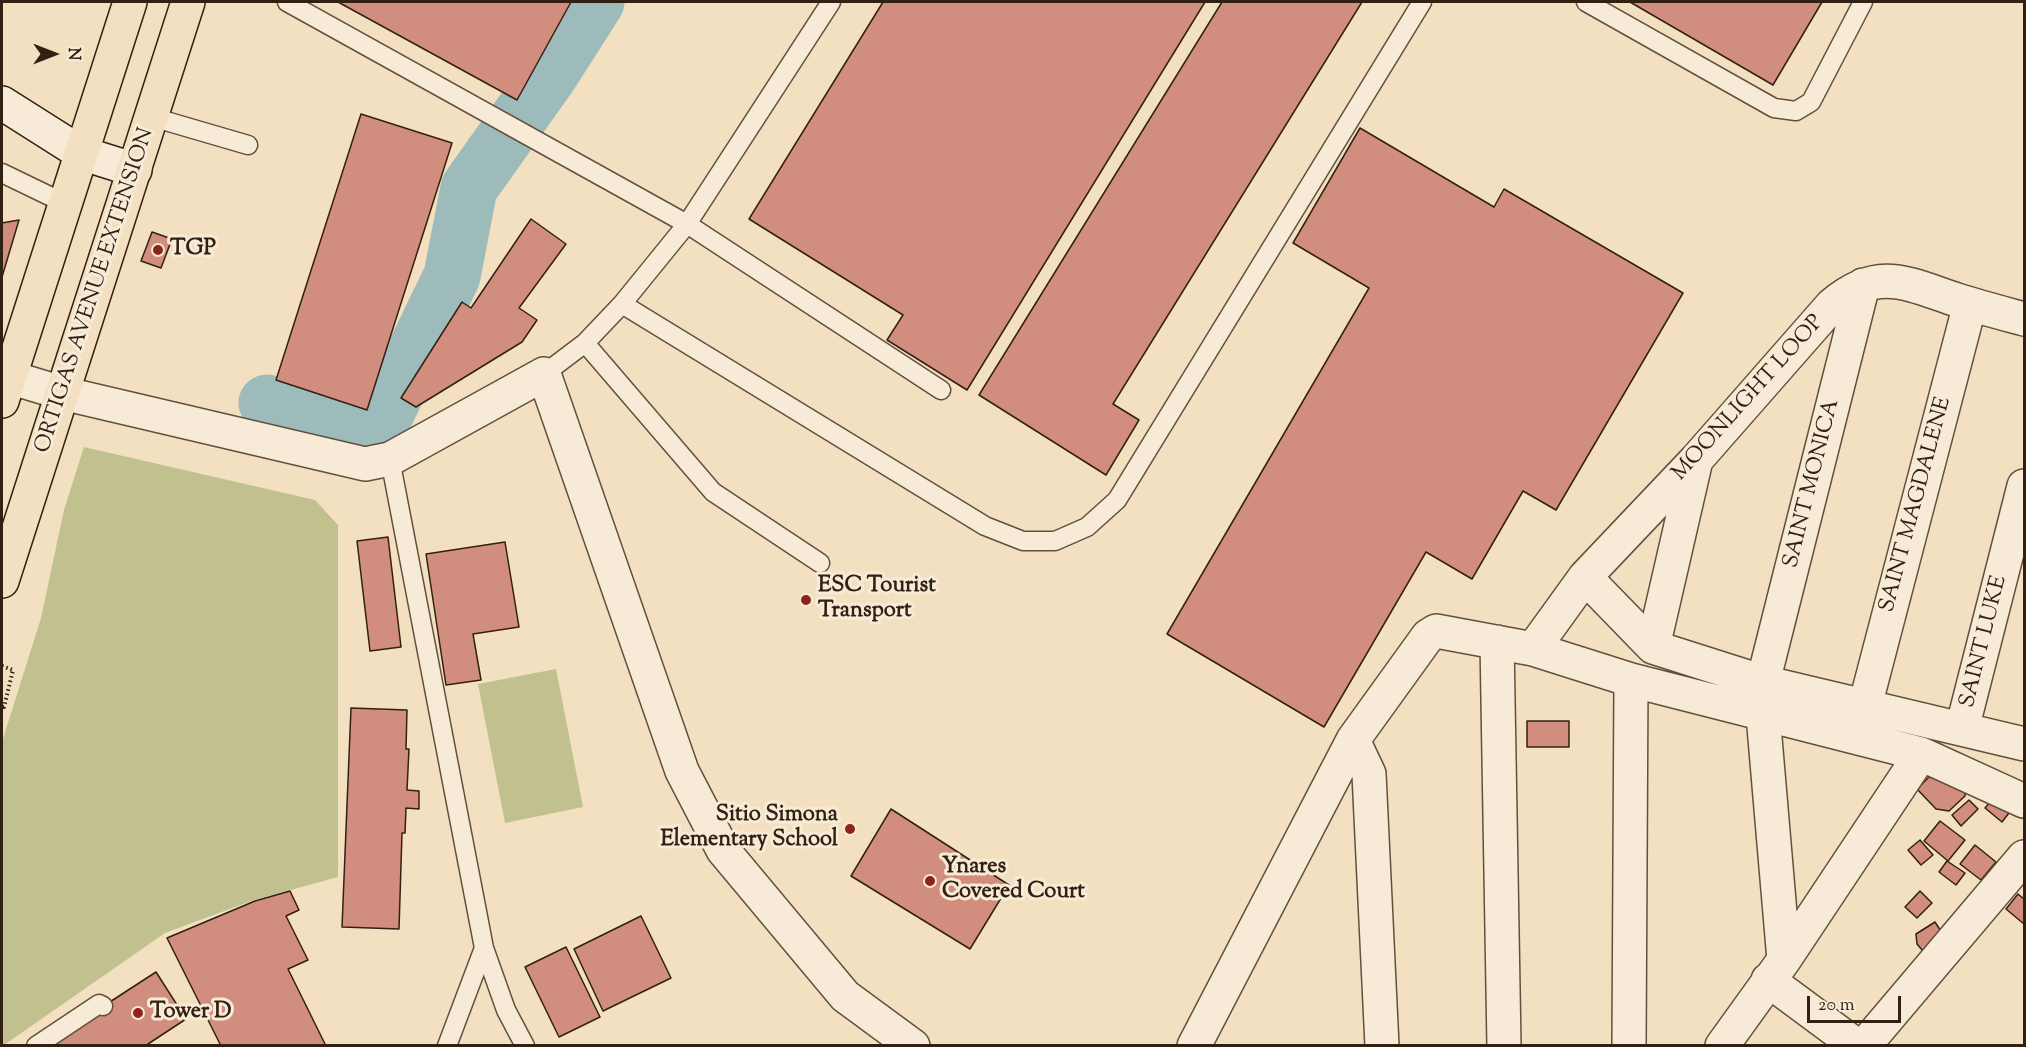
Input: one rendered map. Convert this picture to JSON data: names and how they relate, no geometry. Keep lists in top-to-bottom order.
{
  "streets": {
    "main road": ["ORTIGAS AVENUE EXTENSION"],
    "street": [
      "MOONLIGHT LOOP",
      "SAINT MONICA",
      "SAINT MAGDALENE",
      "SAINT LUKE"
    ]
  },
  "crossings": [
    ["MOONLIGHT LOOP", "SAINT MONICA"],
    ["MOONLIGHT LOOP", "SAINT MAGDALENE"]
  ],
  "places": [
    "TGP",
    "ESC Tourist Transport",
    "Sitio Simona Elementary School",
    "Ynares Covered Court",
    "Tower D"
  ],
  "scale_bar": "20 m",
  "north": "right"
}
